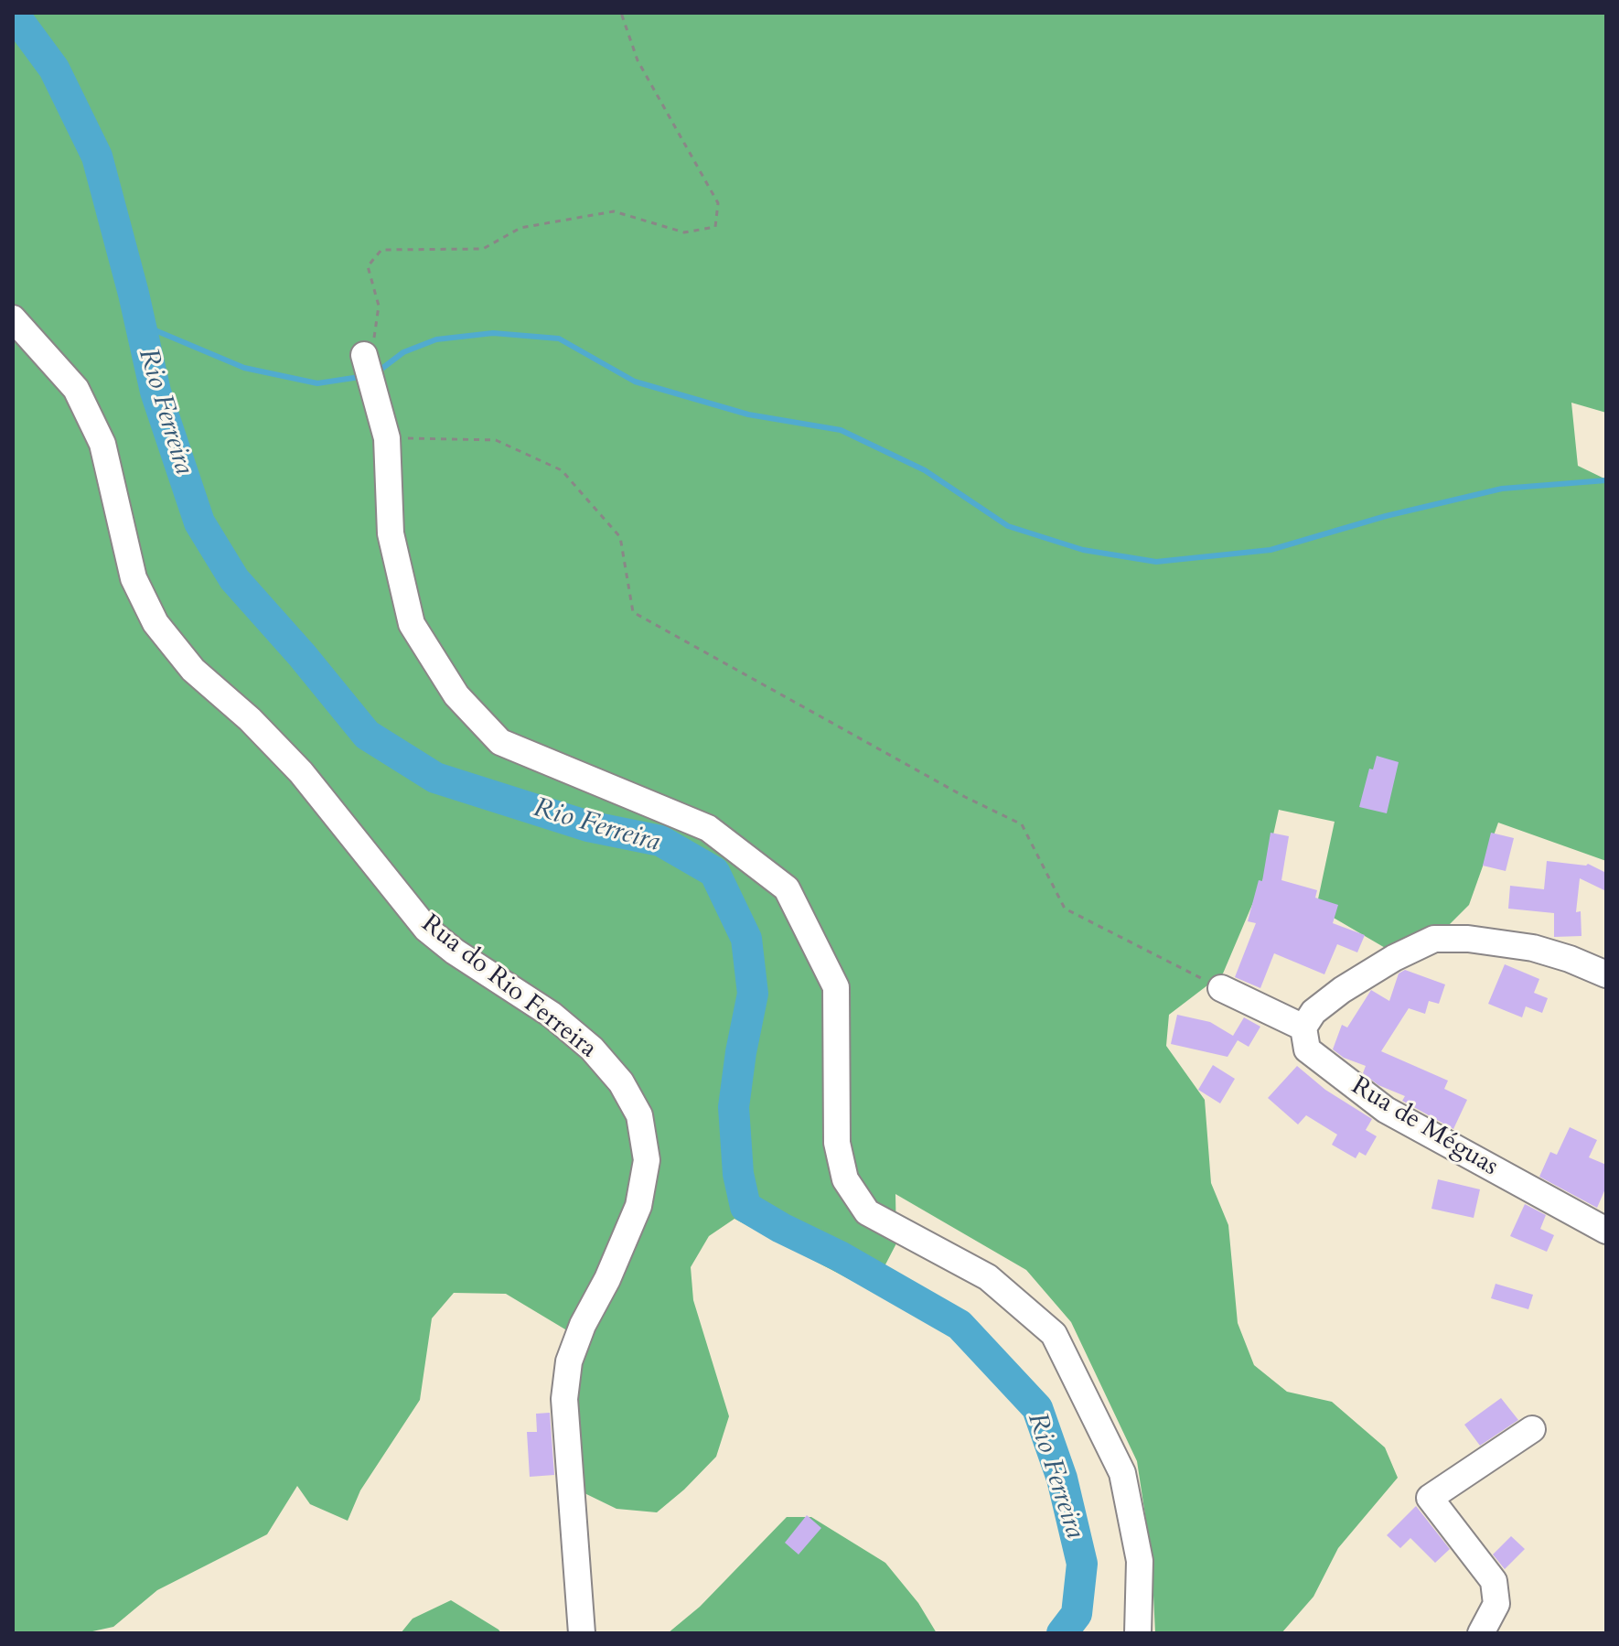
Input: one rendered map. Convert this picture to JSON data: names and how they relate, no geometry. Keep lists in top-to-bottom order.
{
  "streets": {
    "street": ["Rua do Rio Ferreira", "Rua de Méguas"]
  },
  "water": ["Rio Ferreira"]
}
